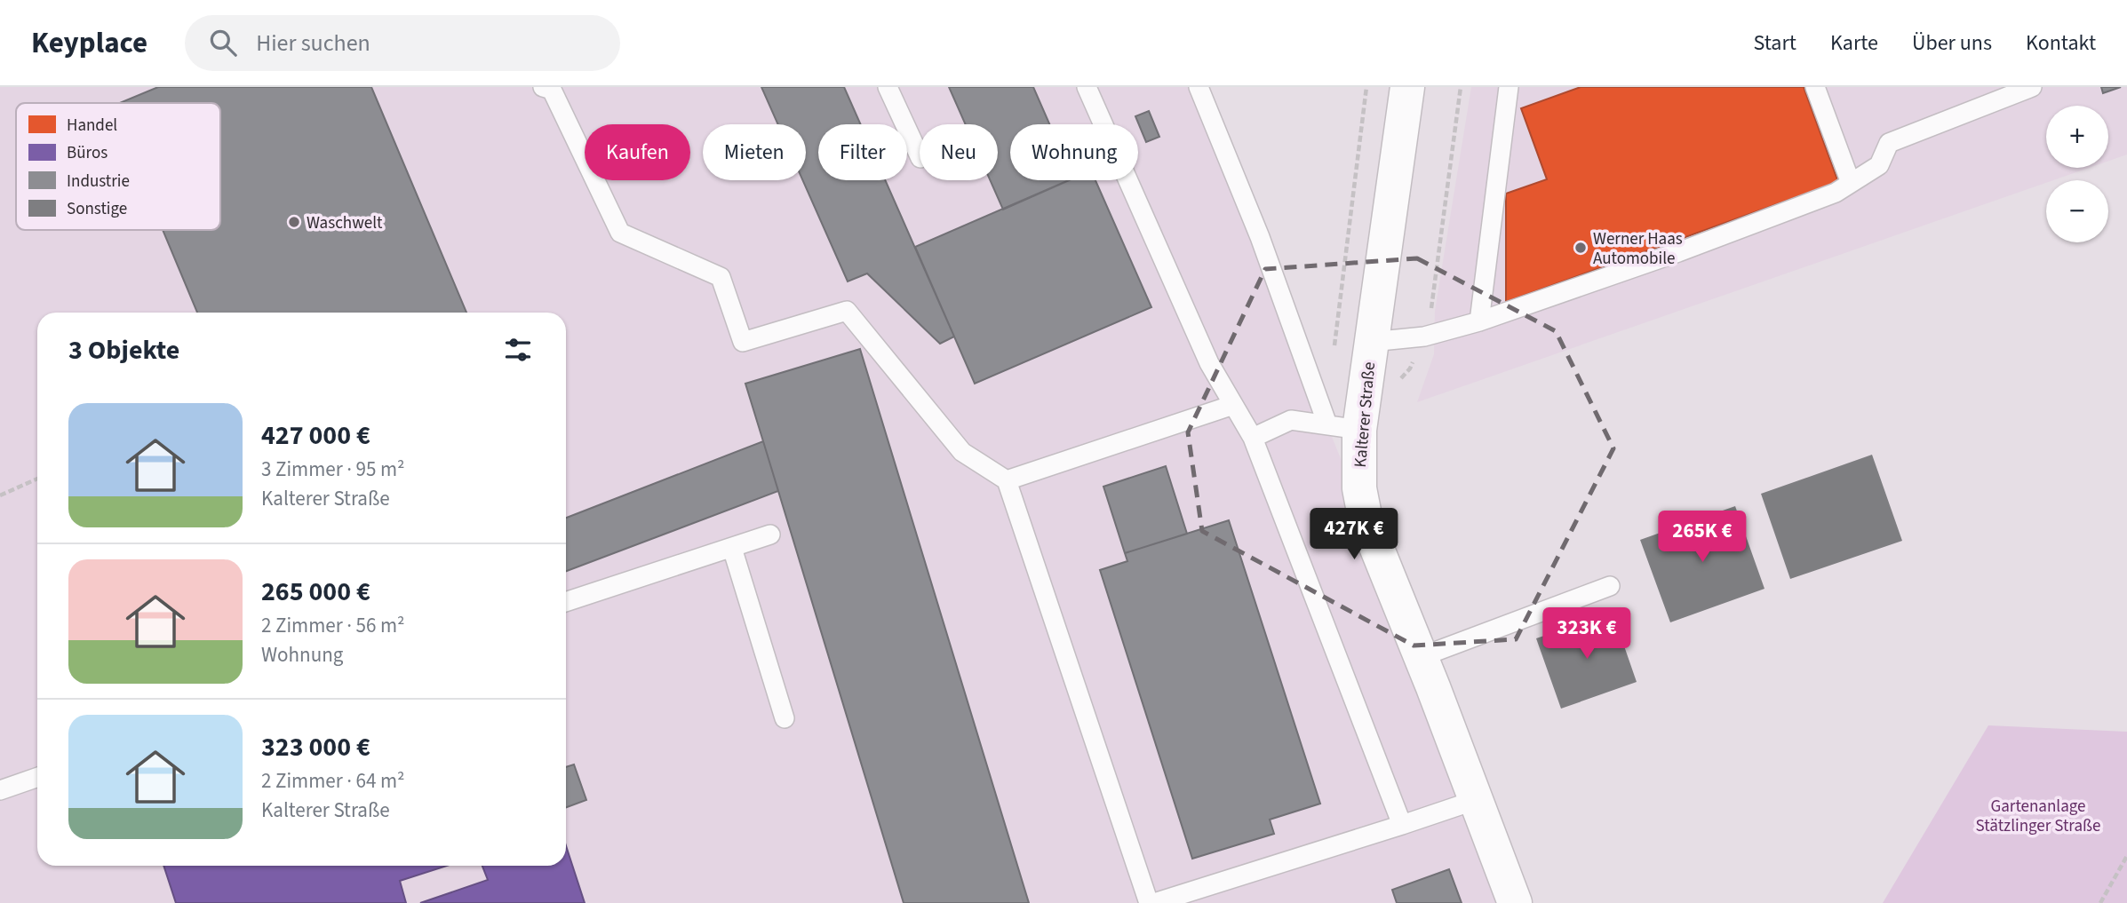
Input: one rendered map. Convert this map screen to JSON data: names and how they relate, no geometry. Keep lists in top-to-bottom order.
{
  "streets": {
    "street": ["Kalterer Straße"]
  },
  "parks": ["Gartenanlage Stätzlinger Straße"],
  "places": ["Waschwelt", "Werner Haas Automobile"],
  "legend": [
    "Handel",
    "Büros",
    "Industrie",
    "Sonstige"
  ],
  "page": {
    "header": "Keyplace",
    "search": "Hier suchen",
    "nav": [
      "Start",
      "Karte",
      "Über uns",
      "Kontakt"
    ],
    "map_buttons": ["+", "−"],
    "chip": [
      "Kaufen",
      "Mieten",
      "Filter",
      "Neu",
      "Wohnung"
    ],
    "heading": "3 Objekte",
    "list": [
      {
        "name": "427 000 €",
        "note": "3 Zimmer · 95 m² · Kalterer Straße"
      },
      {
        "name": "265 000 €",
        "note": "2 Zimmer · 56 m² · Wohnung"
      },
      {
        "name": "323 000 €",
        "note": "2 Zimmer · 64 m² · Kalterer Straße"
      }
    ],
    "price": ["427K €", "265K €", "323K €"]
  }
}
